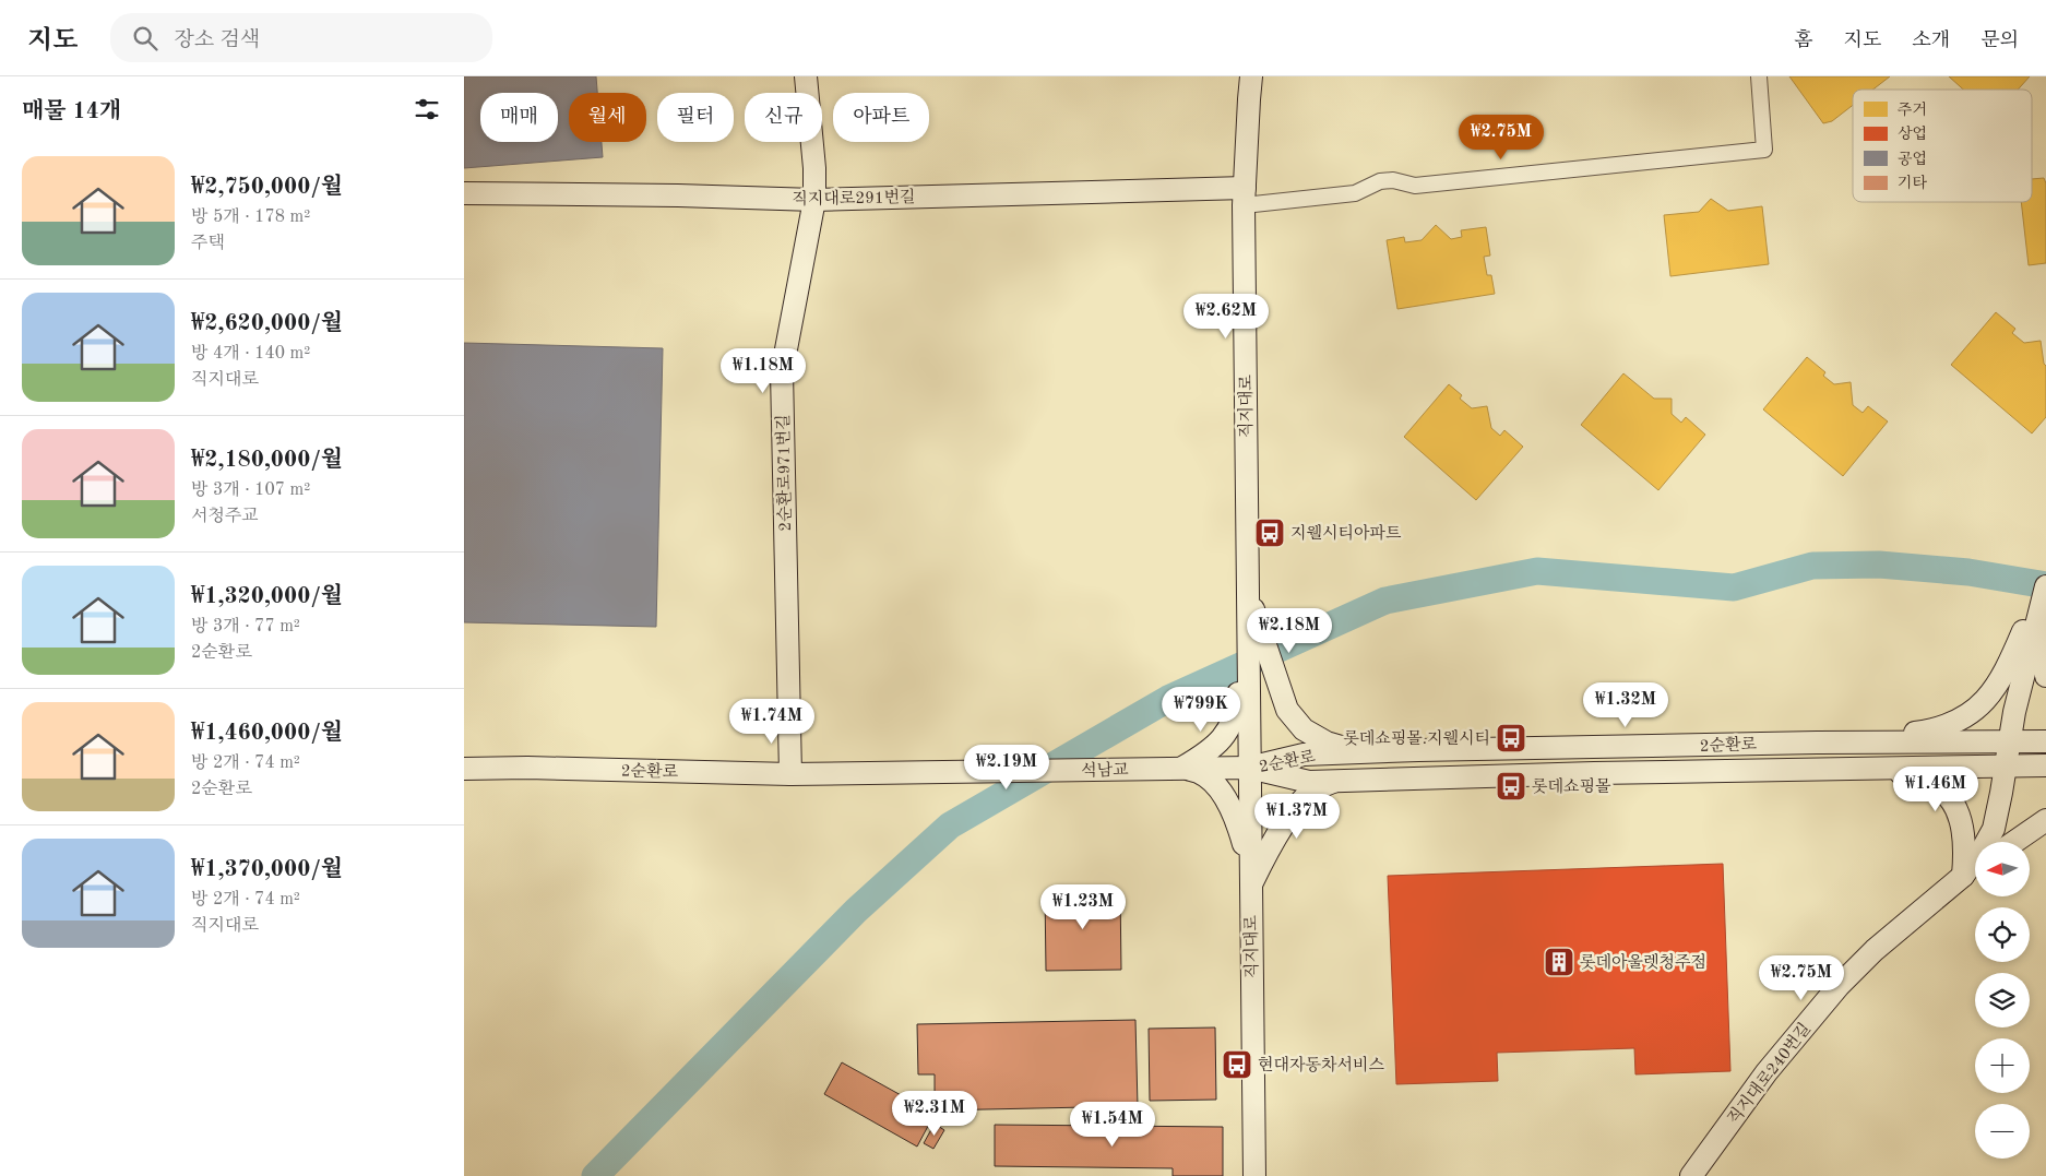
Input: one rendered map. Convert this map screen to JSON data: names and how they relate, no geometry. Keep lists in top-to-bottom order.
{
  "streets": {
    "street": [
      "직지대로291번길",
      "직지대로",
      "2순환로971번길",
      "2순환로",
      "석남교",
      "직지대로240번길"
    ]
  },
  "crossings": [
    ["직지대로291번길", "직지대로"],
    ["직지대로291번길", "2순환로971번길"],
    ["직지대로", "2순환로"],
    ["2순환로971번길", "2순환로"],
    ["2순환로", "석남교"],
    ["2순환로", "직지대로240번길"]
  ],
  "places": {
    "bus stop": [
      "지웰시티아파트",
      "롯데쇼핑몰.지웰시티",
      "롯데쇼핑몰",
      "현대자동차서비스"
    ],
    "building": ["롯데아울렛청주점"]
  },
  "legend": [
    "주거",
    "상업",
    "공업",
    "기타"
  ],
  "north": "left",
  "page": {
    "header": "지도",
    "search": "장소 검색",
    "nav": [
      "홈",
      "지도",
      "소개",
      "문의"
    ],
    "heading": "매물 14개",
    "chip": [
      "매매",
      "월세",
      "필터",
      "신규",
      "아파트"
    ],
    "price": [
      "₩2.75M",
      "₩2.62M",
      "₩1.18M",
      "₩2.18M",
      "₩1.32M",
      "₩799K",
      "₩1.74M",
      "₩2.19M",
      "₩1.46M",
      "₩1.37M",
      "₩1.23M",
      "₩2.75M",
      "₩2.31M",
      "₩1.54M"
    ],
    "list": [
      {
        "name": "₩2,750,000/월",
        "note": "방 5개 · 178 m² · 주택"
      },
      {
        "name": "₩2,620,000/월",
        "note": "방 4개 · 140 m² · 직지대로"
      },
      {
        "name": "₩2,180,000/월",
        "note": "방 3개 · 107 m² · 서청주교"
      },
      {
        "name": "₩1,320,000/월",
        "note": "방 3개 · 77 m² · 2순환로"
      },
      {
        "name": "₩1,460,000/월",
        "note": "방 2개 · 74 m² · 2순환로"
      },
      {
        "name": "₩1,370,000/월",
        "note": "방 2개 · 74 m² · 직지대로"
      }
    ],
    "map_buttons": ["+", "−"]
  }
}
